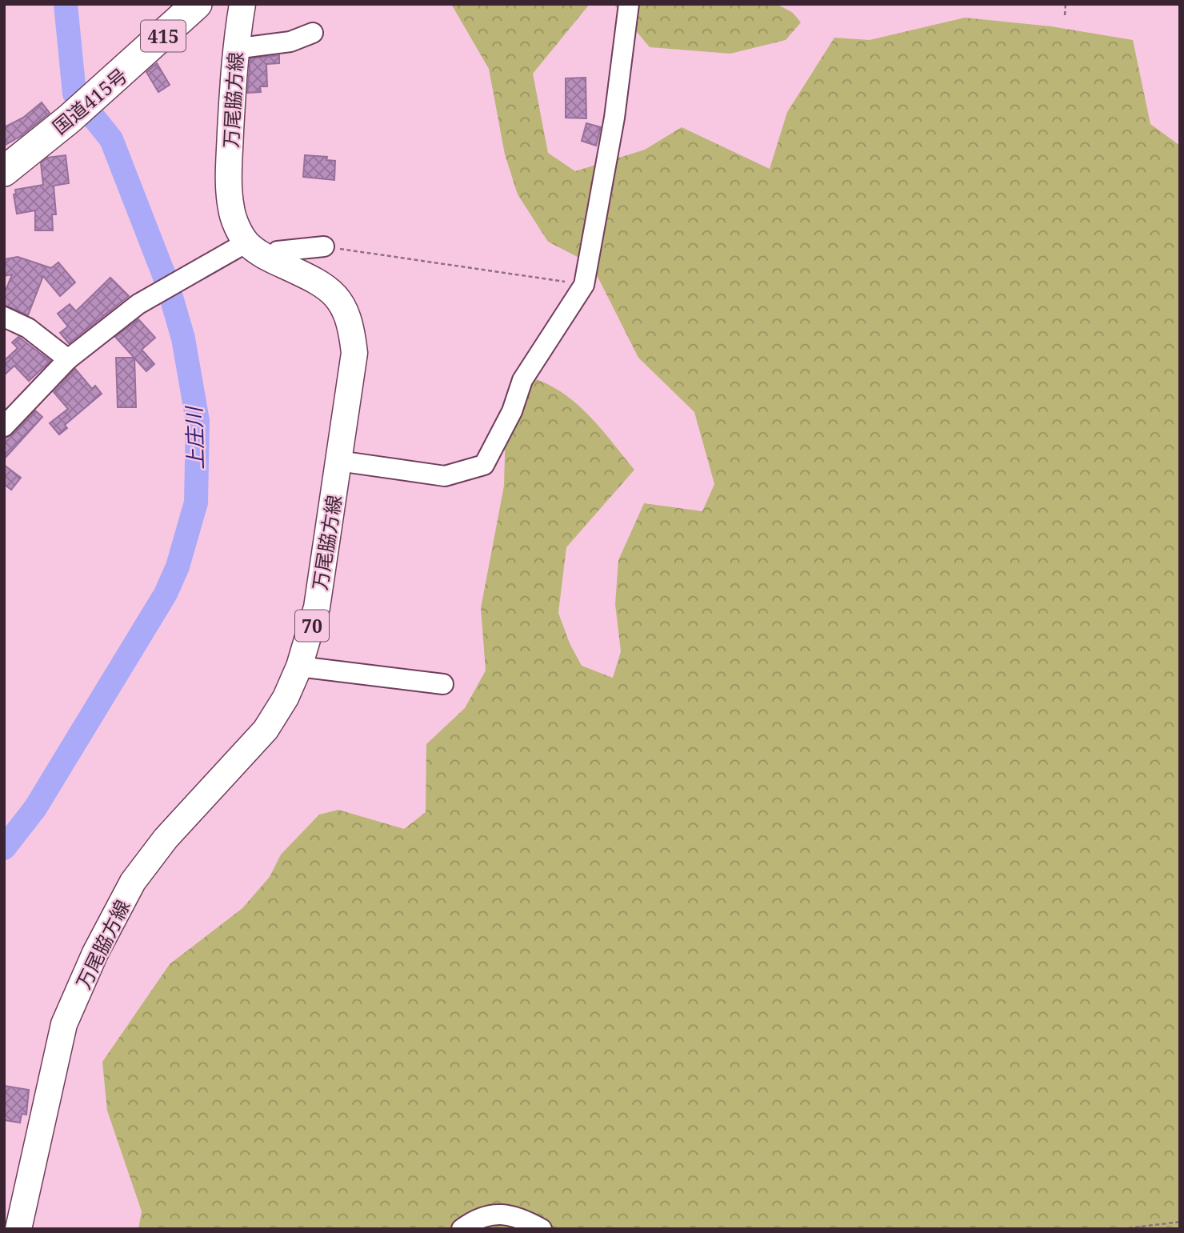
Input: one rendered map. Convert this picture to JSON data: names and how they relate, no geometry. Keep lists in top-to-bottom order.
{
  "streets": {
    "highway": ["415", "国道415号"],
    "main road": ["万尾脇方線", "70"]
  },
  "water": ["上庄川"]
}
